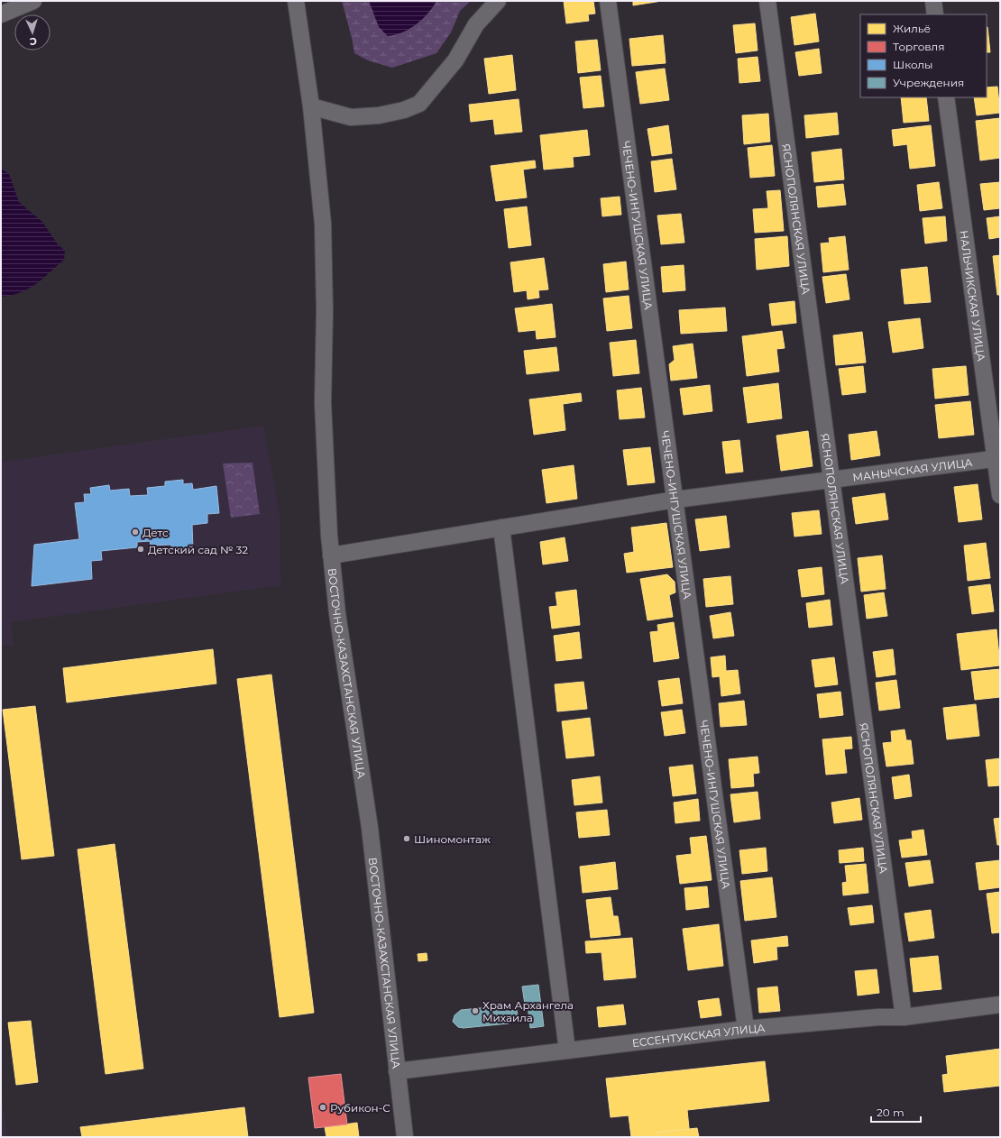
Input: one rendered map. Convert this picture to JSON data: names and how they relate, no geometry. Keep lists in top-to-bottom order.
{
  "streets": {
    "street": [
      "ЯСНОПОЛЯНСКАЯ УЛИЦА",
      "ЧЕЧЕНО-ИНГУШСКАЯ УЛИЦА",
      "НАЛЬЧИКСКАЯ УЛИЦА",
      "МАНЫЧСКАЯ УЛИЦА",
      "ВОСТОЧНО-КАЗАХСТАНСКАЯ УЛИЦА",
      "ЕССЕНТУКСКАЯ УЛИЦА"
    ]
  },
  "crossings": [
    ["ЯСНОПОЛЯНСКАЯ УЛИЦА", "МАНЫЧСКАЯ УЛИЦА"],
    ["ЯСНОПОЛЯНСКАЯ УЛИЦА", "ЕССЕНТУКСКАЯ УЛИЦА"],
    ["ЧЕЧЕНО-ИНГУШСКАЯ УЛИЦА", "МАНЫЧСКАЯ УЛИЦА"],
    ["ЧЕЧЕНО-ИНГУШСКАЯ УЛИЦА", "ВОСТОЧНО-КАЗАХСТАНСКАЯ УЛИЦА"],
    ["ЧЕЧЕНО-ИНГУШСКАЯ УЛИЦА", "ЕССЕНТУКСКАЯ УЛИЦА"],
    ["НАЛЬЧИКСКАЯ УЛИЦА", "МАНЫЧСКАЯ УЛИЦА"],
    ["МАНЫЧСКАЯ УЛИЦА", "ВОСТОЧНО-КАЗАХСТАНСКАЯ УЛИЦА"],
    ["ВОСТОЧНО-КАЗАХСТАНСКАЯ УЛИЦА", "ЕССЕНТУКСКАЯ УЛИЦА"]
  ],
  "places": [
    "Детс",
    "Детский сад № 32",
    "Шиномонтаж",
    "Храм Архангела Михаила",
    "Рубикон-С"
  ],
  "legend": [
    "Жильё",
    "Торговля",
    "Школы",
    "Учреждения"
  ],
  "scale_bar": "20 m",
  "north": "bottom"
}
